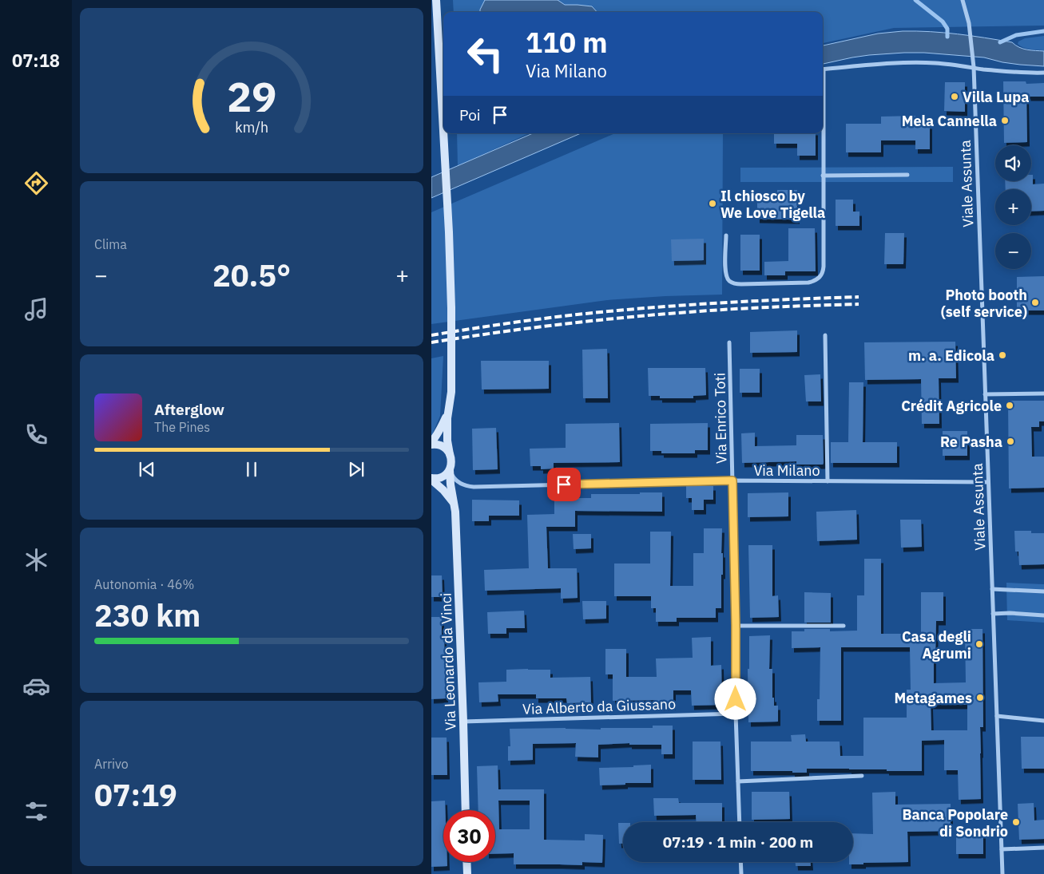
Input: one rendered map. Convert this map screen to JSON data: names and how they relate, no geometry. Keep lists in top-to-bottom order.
{
  "streets": {
    "street": [
      "Viale Assunta",
      "Via Enrico Toti",
      "Via Milano",
      "Via Leonardo da Vinci",
      "Via Alberto da Giussano"
    ]
  },
  "crossings": [
    ["Viale Assunta", "Via Milano"],
    ["Via Enrico Toti", "Via Milano"],
    ["Via Enrico Toti", "Via Alberto da Giussano"],
    ["Via Milano", "Via Leonardo da Vinci"],
    ["Via Leonardo da Vinci", "Via Alberto da Giussano"]
  ],
  "places": [
    "Villa Lupa",
    "Mela Cannella",
    "Il chiosco by We Love Tigella",
    "Photo booth (self service)",
    "m. a. Edicola",
    "Crédit Agricole",
    "Re Pasha",
    "Casa degli Agrumi",
    "Metagames",
    "Banca Popolare di Sondrio"
  ],
  "page": {
    "tabs": "07:18",
    "turn": ["110 m", "Via Milano"],
    "then": "Poi",
    "map_buttons": ["+", "−"],
    "tile": [
      "Clima",
      ["Autonomia · 46%", "230 km"],
      ["Arrivo", "07:19"]
    ],
    "heat": ["−", "20.5°", "+"],
    "song": ["Afterglow", "The Pines"],
    "limit": "30",
    "trip": "07:19 · 1 min · 200 m",
    "gauge": ["29", "km/h"]
  }
}
